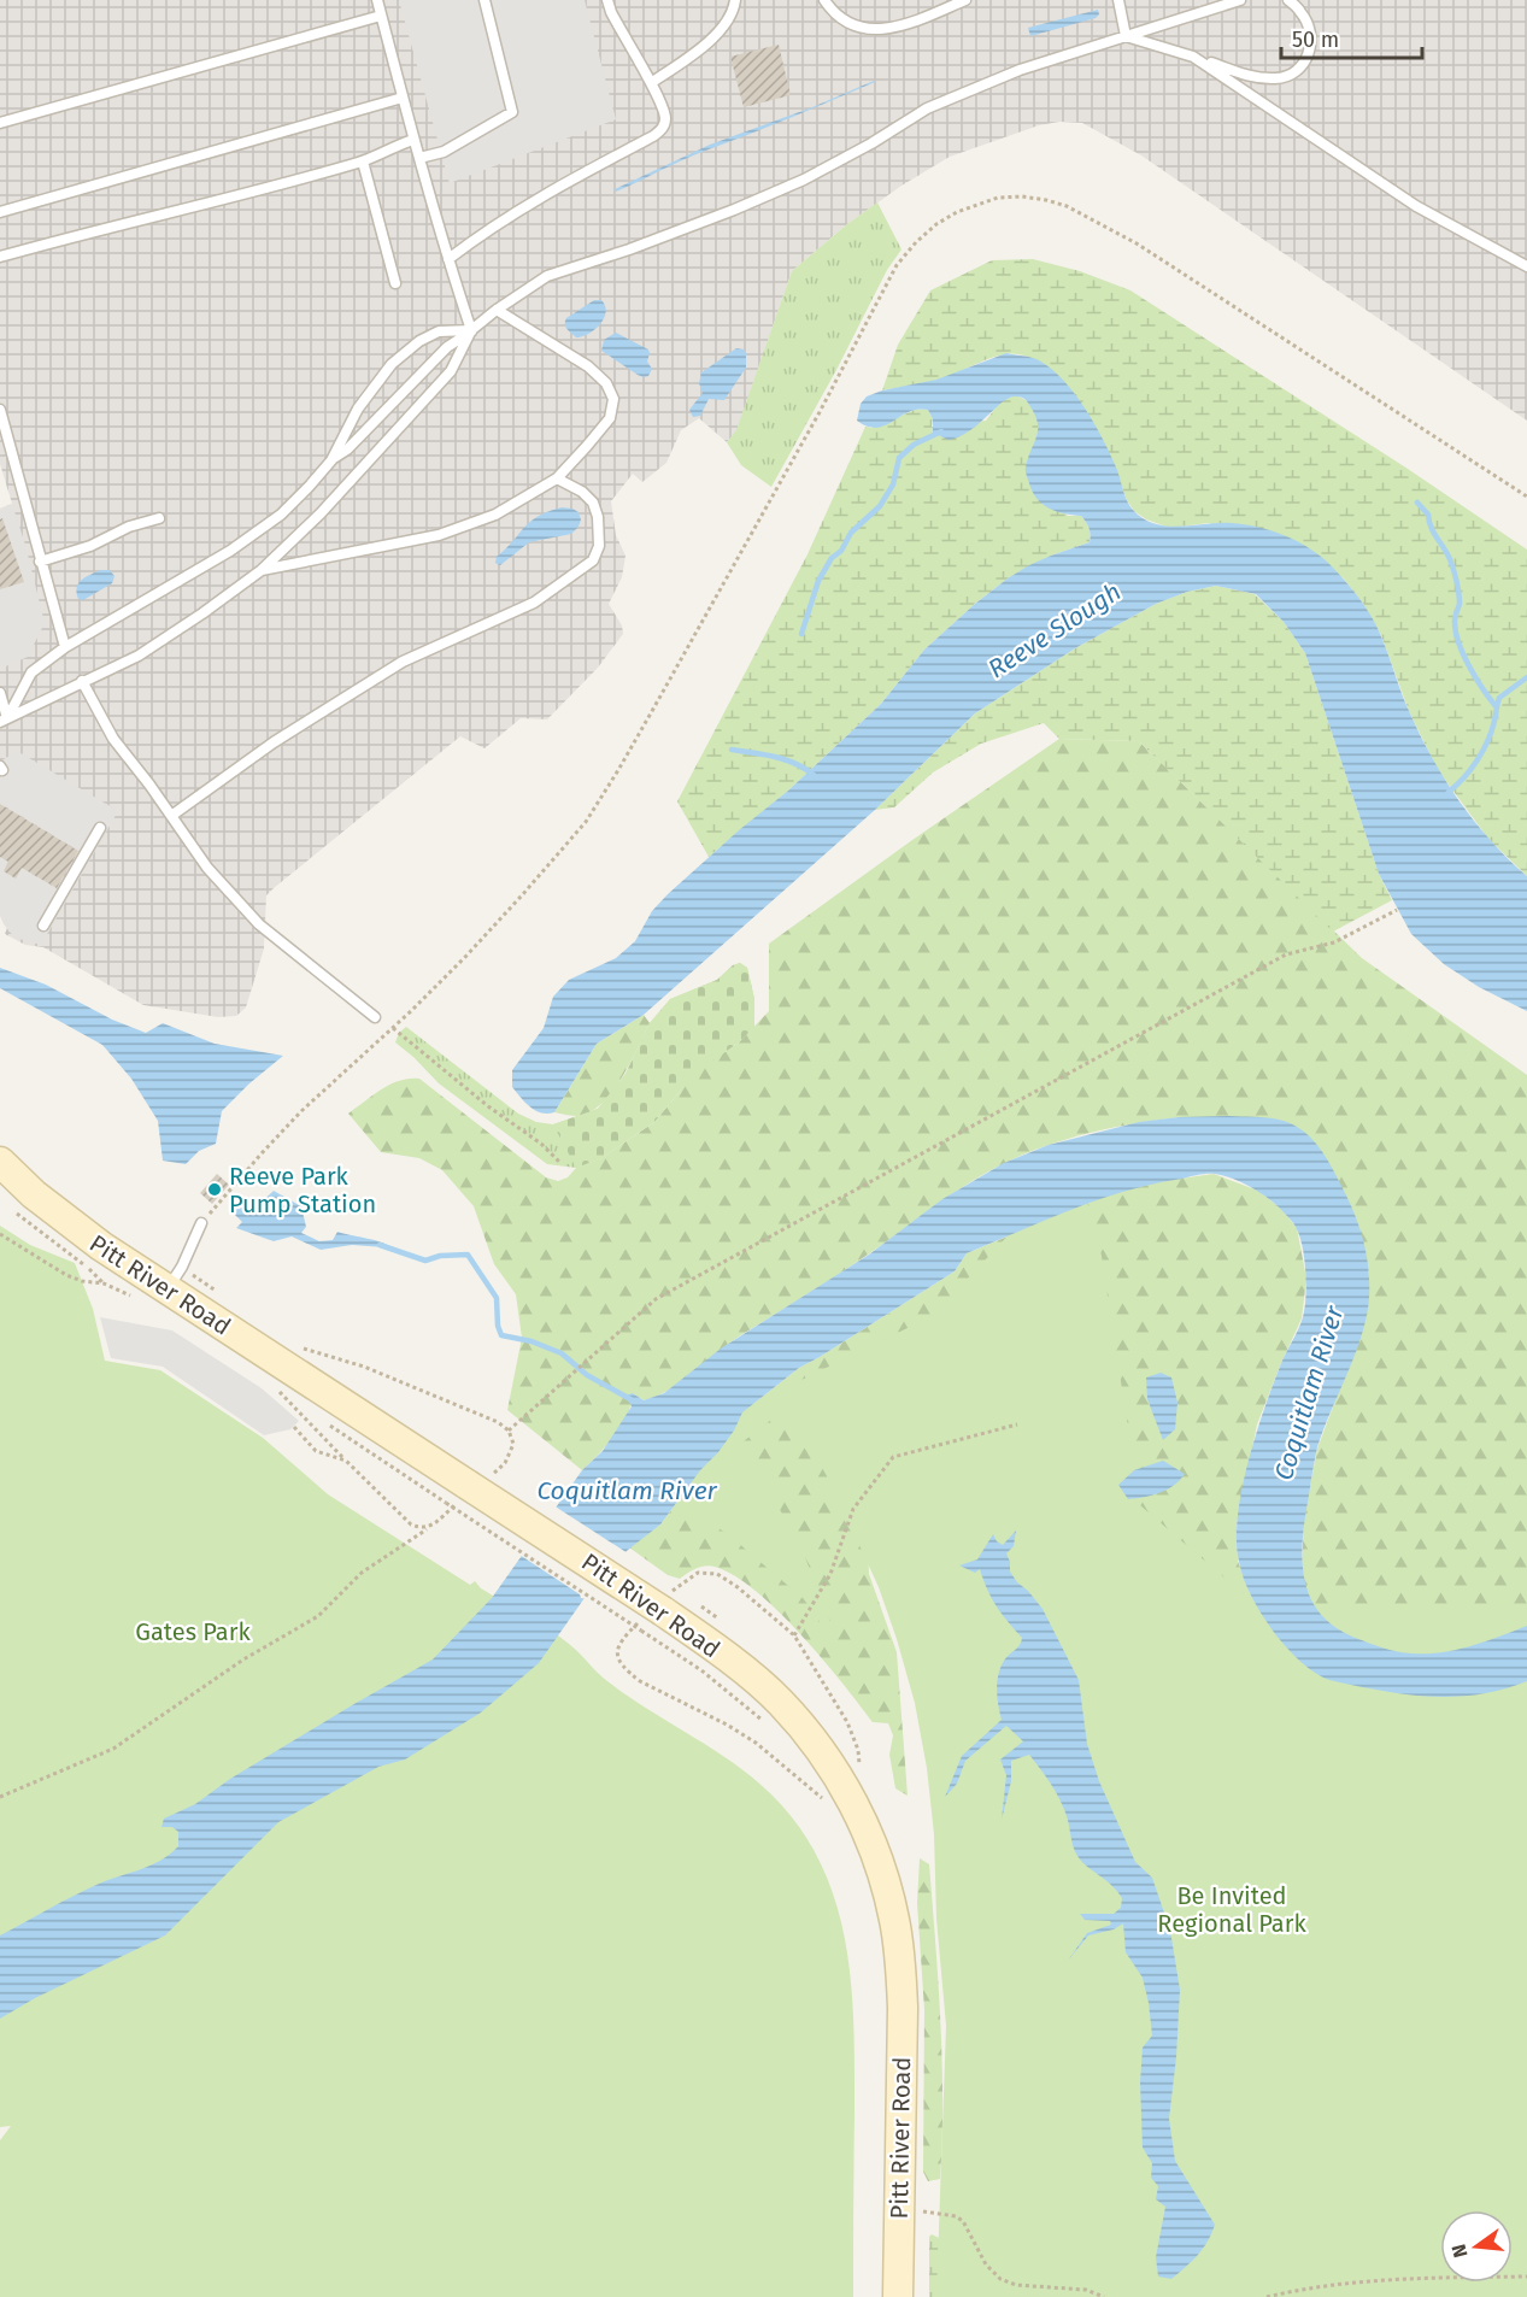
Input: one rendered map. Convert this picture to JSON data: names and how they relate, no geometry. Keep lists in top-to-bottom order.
{
  "streets": {
    "main road": ["Pitt River Road"]
  },
  "water": ["Reeve Slough", "Coquitlam River"],
  "parks": ["Gates Park", "Be Invited Regional Park"],
  "places": ["Reeve Park Pump Station"],
  "scale_bar": "50 m",
  "north": "left"
}
